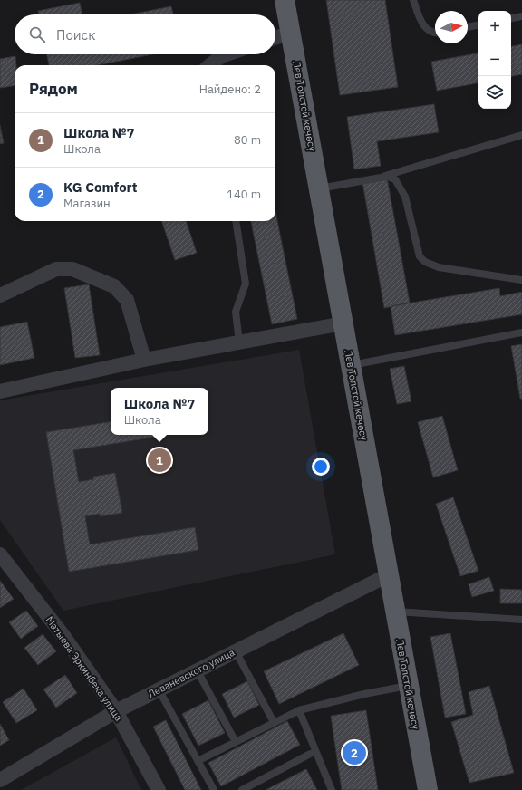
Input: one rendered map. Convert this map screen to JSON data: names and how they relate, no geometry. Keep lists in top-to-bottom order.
{
  "streets": {
    "main road": ["Лев Толстой көчөсү"],
    "street": ["Матыева Эркинбека улица", "Леваневского улица"]
  },
  "crossings": [
    ["Лев Толстой көчөсү", "Леваневского улица"],
    ["Матыева Эркинбека улица", "Леваневского улица"]
  ],
  "north": "right",
  "page": {
    "map_buttons": ["+", "−"],
    "search": "Поиск",
    "heading": ["Рядом", "Найдено: 2"],
    "list": [
      {
        "mark": "1",
        "name": "Школа №7",
        "note": "Школа",
        "value": "80 m"
      },
      {
        "mark": "2",
        "name": "KG Comfort",
        "note": "Магазин",
        "value": "140 m"
      }
    ],
    "popup": ["Школа №7", "Школа"],
    "pins": ["1", "2"]
  }
}
